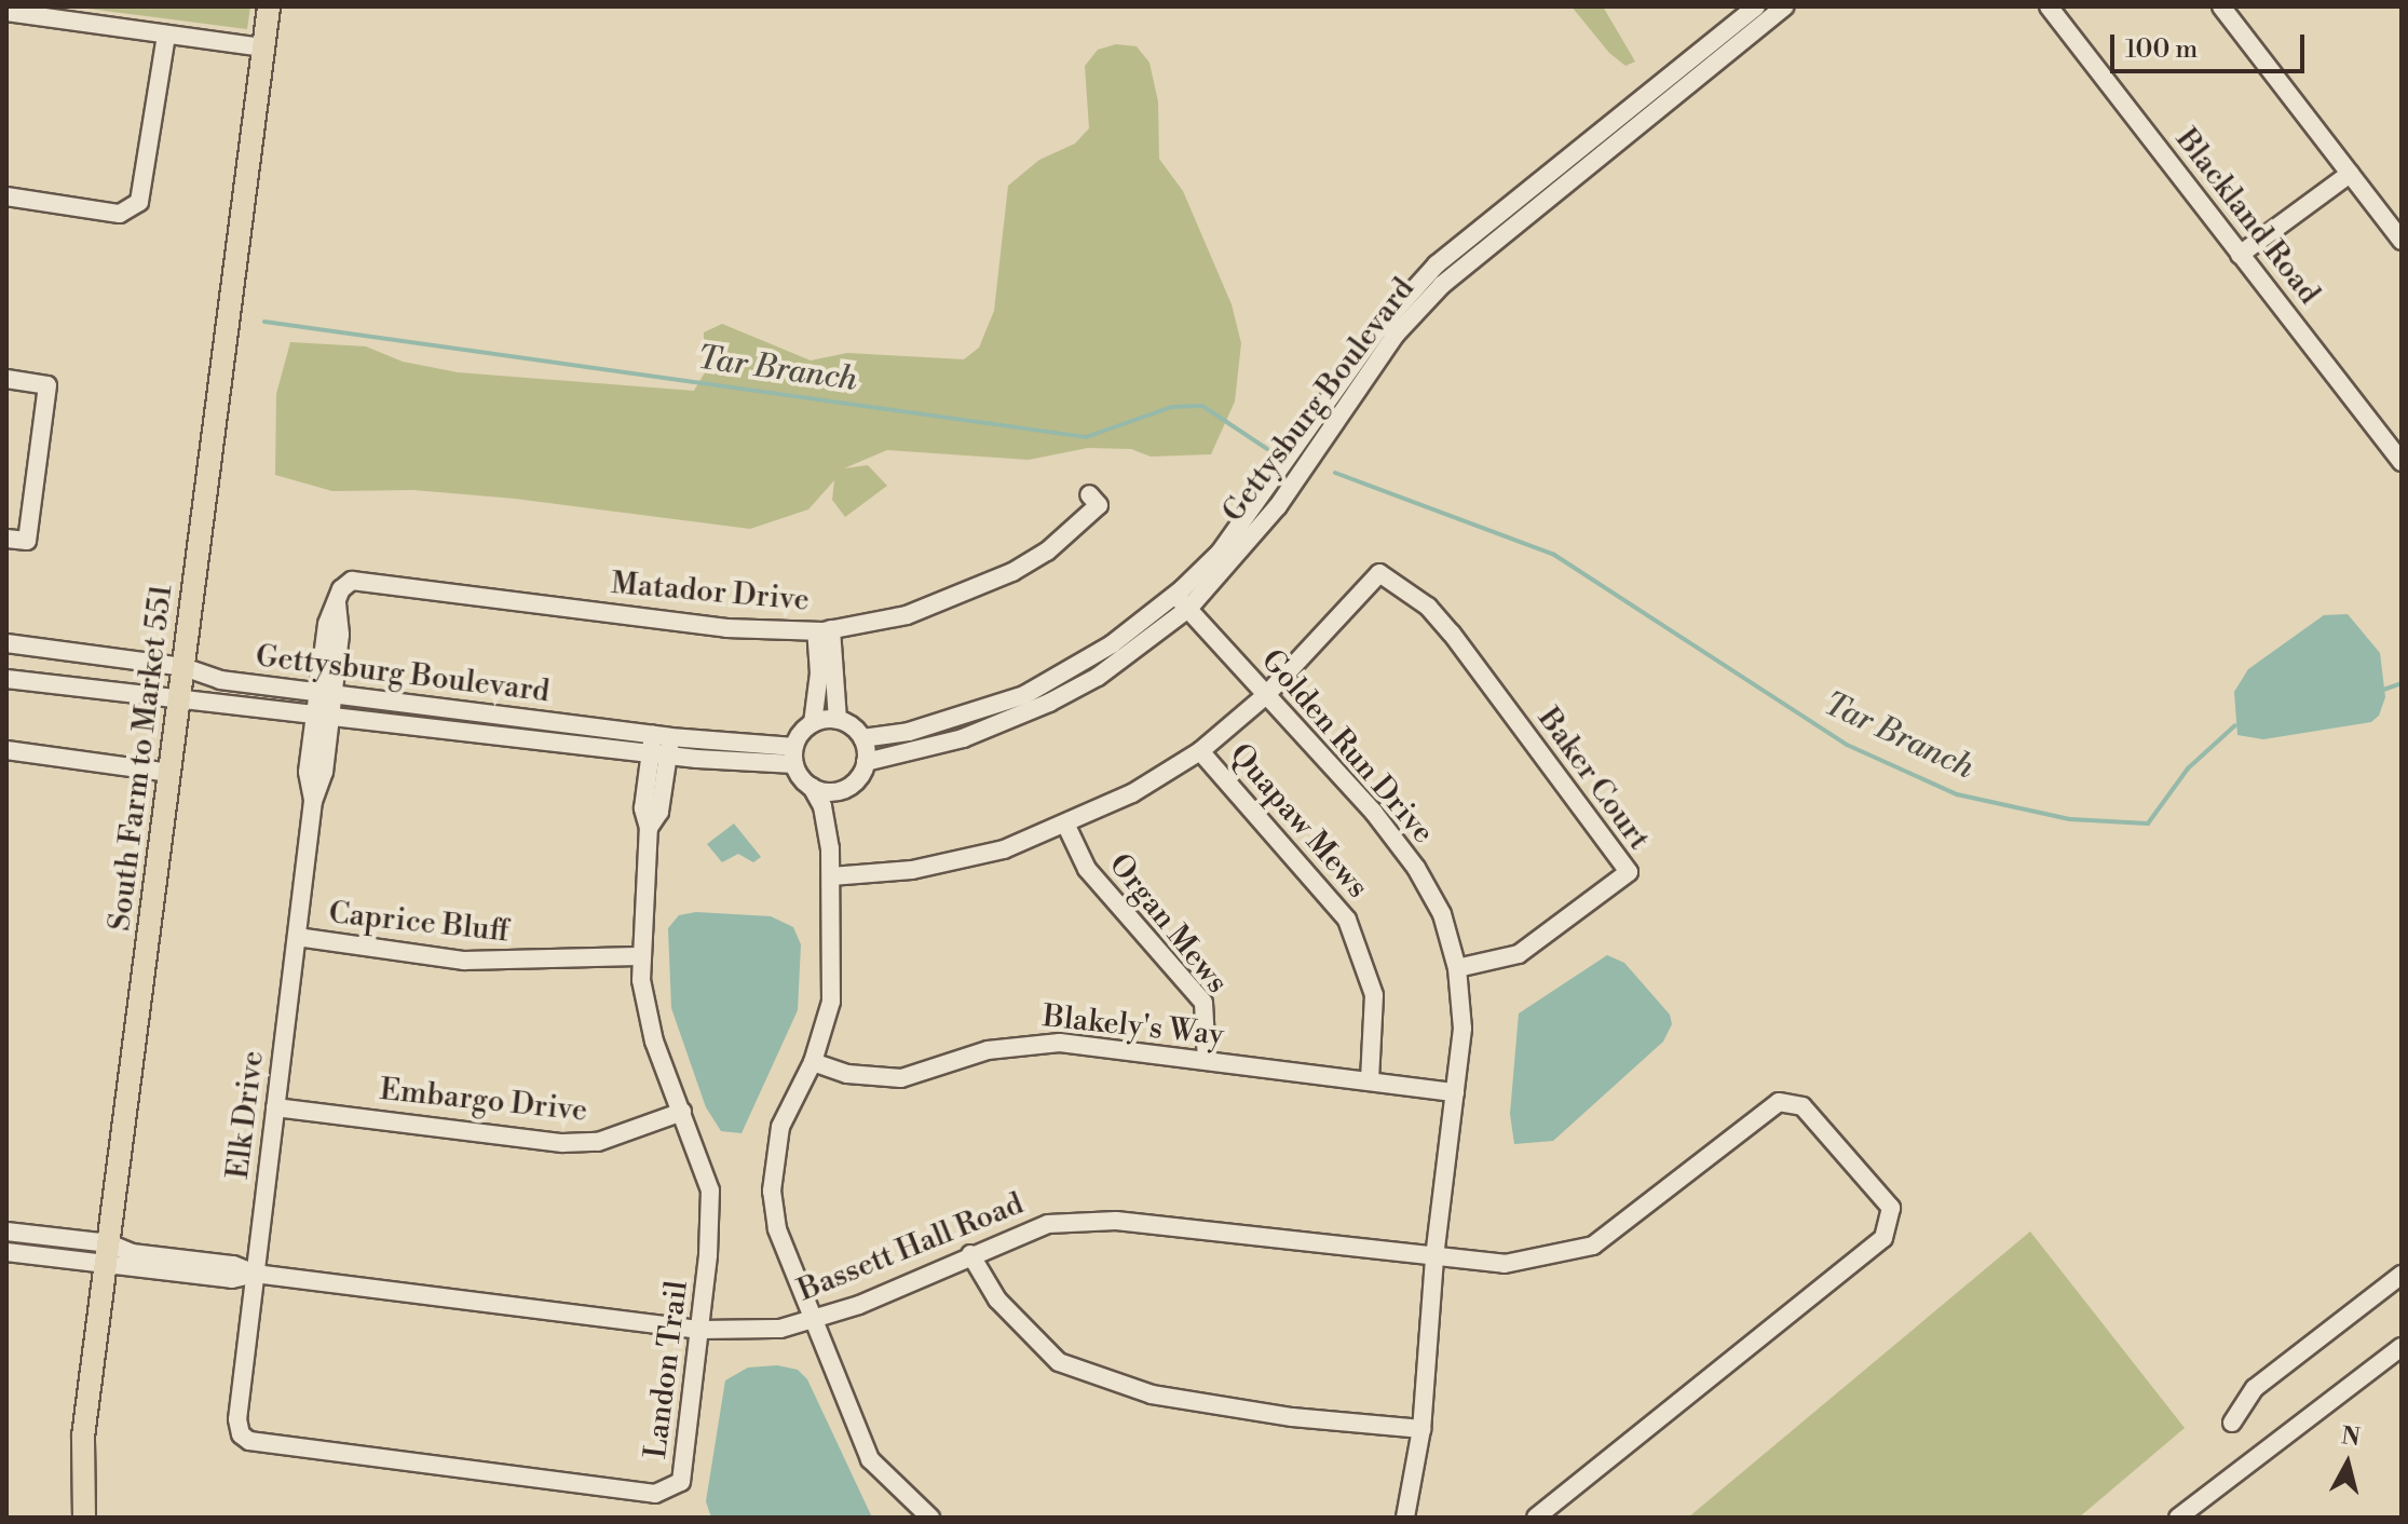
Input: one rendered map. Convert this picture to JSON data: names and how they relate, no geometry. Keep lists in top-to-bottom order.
{
  "streets": {
    "main road": ["South Farm to Market 551"],
    "street": [
      "Blackland Road",
      "Gettysburg Boulevard",
      "Matador Drive",
      "Golden Run Drive",
      "Baker Court",
      "Quapaw Mews",
      "Caprice Bluff",
      "Organ Mews",
      "Blakely's Way",
      "Embargo Drive",
      "Elk Drive",
      "Bassett Hall Road",
      "Landon Trail"
    ]
  },
  "crossings": [
    ["Gettysburg Boulevard", "Matador Drive"],
    ["Gettysburg Boulevard", "Golden Run Drive"],
    ["Gettysburg Boulevard", "South Farm to Market 551"],
    ["Gettysburg Boulevard", "Elk Drive"],
    ["Gettysburg Boulevard", "Landon Trail"],
    ["Matador Drive", "Elk Drive"],
    ["Golden Run Drive", "Baker Court"],
    ["Golden Run Drive", "Blakely's Way"],
    ["Golden Run Drive", "Bassett Hall Road"],
    ["South Farm to Market 551", "Bassett Hall Road"],
    ["Quapaw Mews", "Blakely's Way"],
    ["Caprice Bluff", "Elk Drive"],
    ["Caprice Bluff", "Landon Trail"],
    ["Organ Mews", "Blakely's Way"],
    ["Embargo Drive", "Elk Drive"],
    ["Embargo Drive", "Landon Trail"],
    ["Elk Drive", "Bassett Hall Road"],
    ["Elk Drive", "Landon Trail"],
    ["Bassett Hall Road", "Landon Trail"]
  ],
  "water": ["Tar Branch"],
  "scale_bar": "100 m",
  "north": "top"
}
